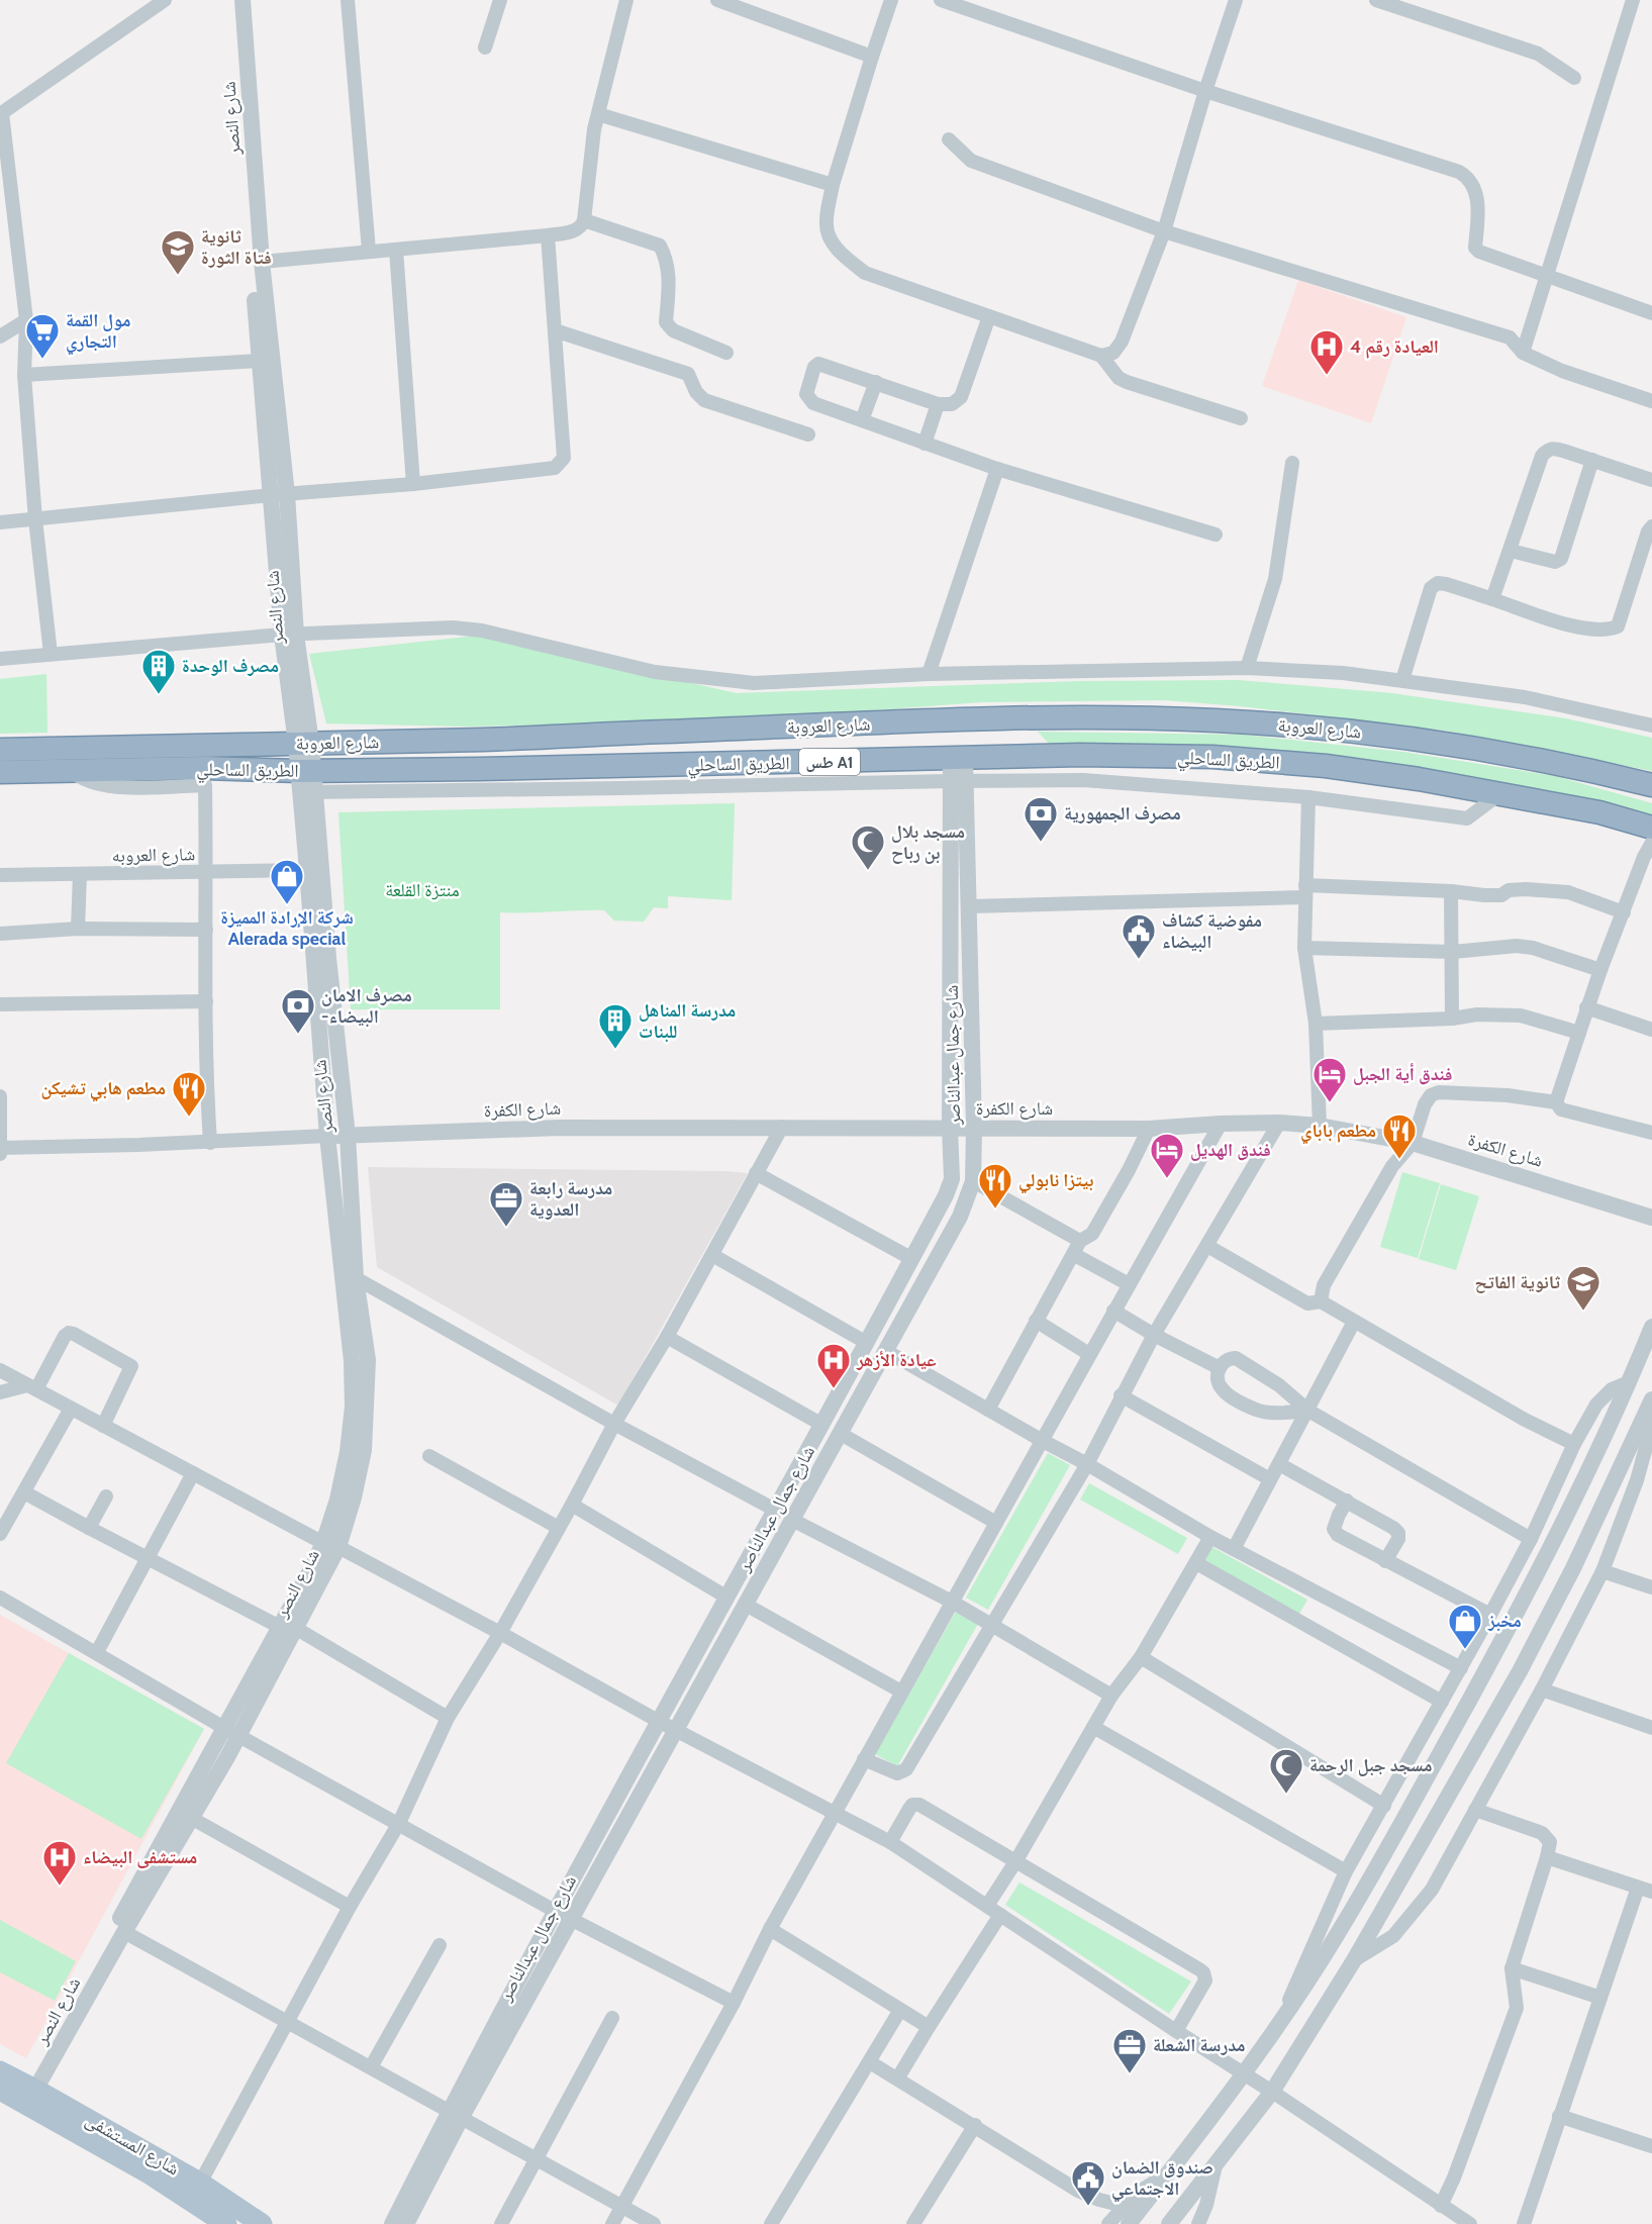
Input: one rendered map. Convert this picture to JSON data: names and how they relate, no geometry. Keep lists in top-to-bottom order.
{
  "streets": {
    "highway": ["شارع العروبة", "الطريق الساحلي", "طس A1"],
    "main road": ["شارع المستشفى"],
    "street": [
      "شارع النصر",
      "شارع العروبه",
      "شارع جمال عبدالناصر",
      "شارع الكفرة"
    ]
  },
  "crossings": [
    ["شارع النصر", "شارع العروبة"],
    ["شارع النصر", "الطريق الساحلي"],
    ["شارع النصر", "شارع العروبه"],
    ["شارع النصر", "شارع الكفرة"],
    ["شارع النصر", "شارع المستشفى"],
    ["الطريق الساحلي", "شارع جمال عبدالناصر"],
    ["شارع جمال عبدالناصر", "شارع الكفرة"]
  ],
  "parks": ["منتزة القلعة"],
  "places": {
    "school or university": ["ثانوية فتاة الثورة", "ثانوية الفاتح"],
    "supermarket": ["مول القمة التجاري"],
    "hospital": ["العيادة رقم 4", "عيادة الأزهر", "مستشفى البيضاء"],
    "building": ["مصرف الوحدة", "مدرسة المناهل للبنات"],
    "bank": ["مصرف الجمهورية", "مصرف الامان -البيضاء"],
    "mosque": ["مسجد بلال بن رباح", "مسجد جبل الرحمة"],
    "shop": ["شركة الإرادة المميزة Alerada special", "مخبز"],
    "public building": ["مفوضية كشاف البيضاء", "صندوق الضمان الاجتماعي"],
    "hotel": ["فندق أية الجبل", "فندق الهديل"],
    "restaurant": ["مطعم هابي تشيكن", "مطعم باباي", "بيتزا نابولي"],
    "office": ["مدرسة رابعة العدوية", "مدرسة الشعلة"]
  }
}
